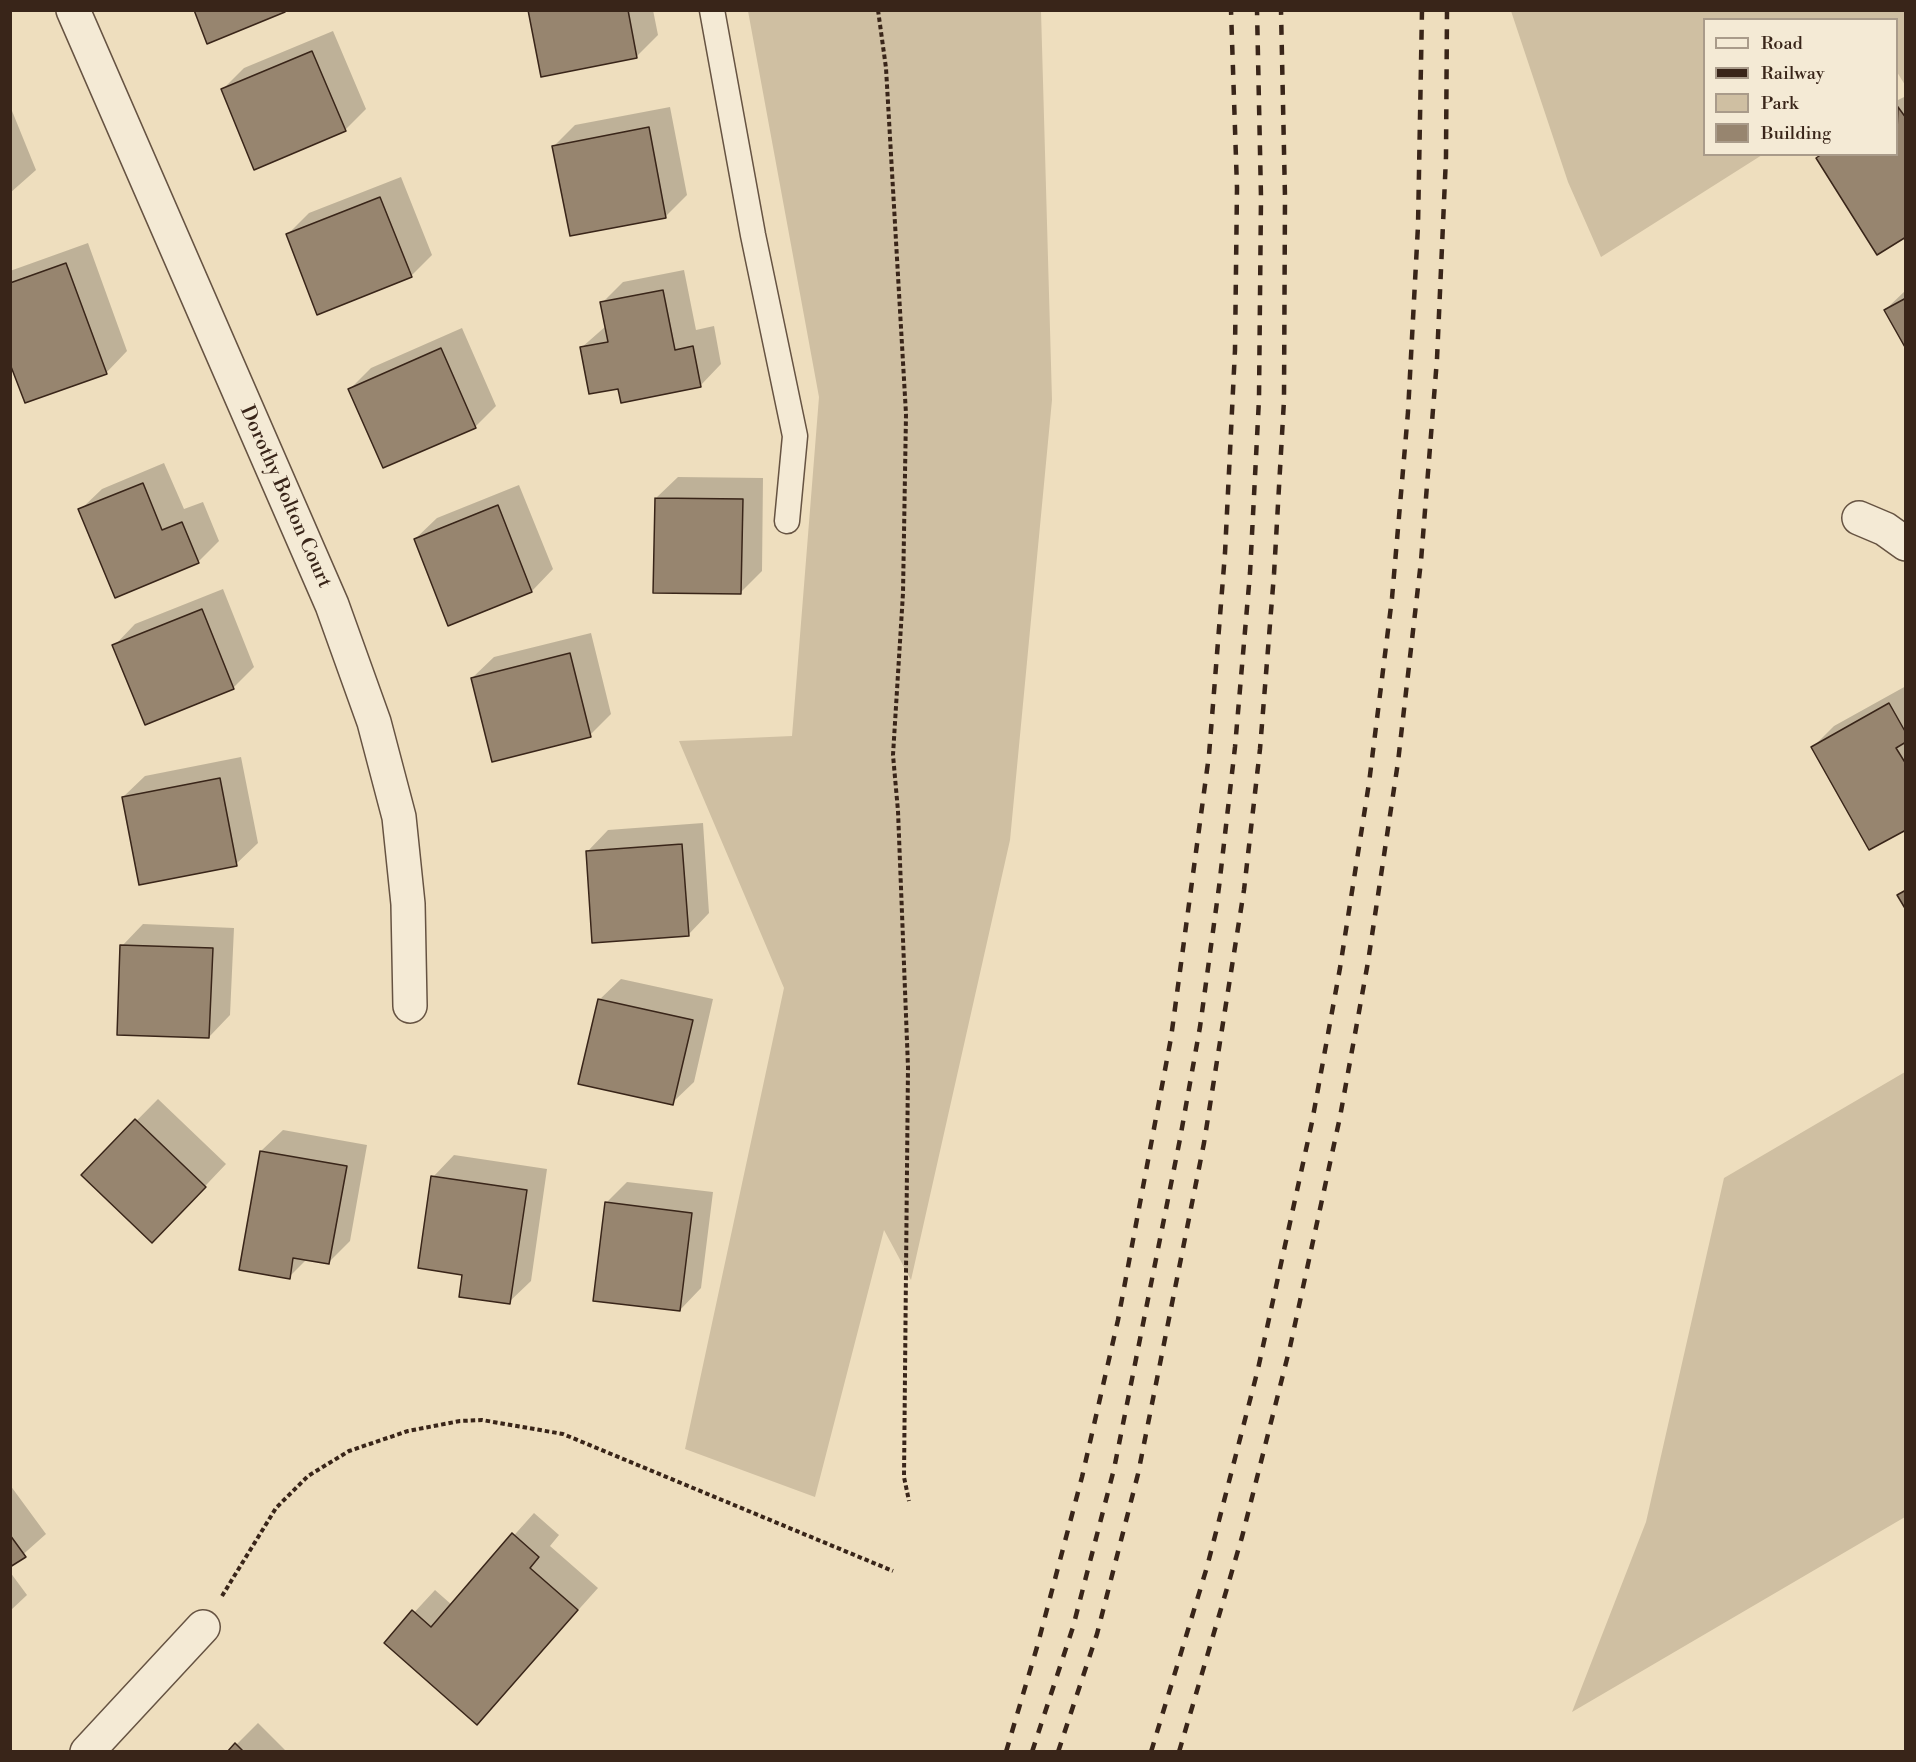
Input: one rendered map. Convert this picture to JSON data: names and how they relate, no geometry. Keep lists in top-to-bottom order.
{
  "streets": {
    "street": ["Dorothy Bolton Court"]
  },
  "legend": [
    "Road",
    "Railway",
    "Park",
    "Building"
  ]
}
